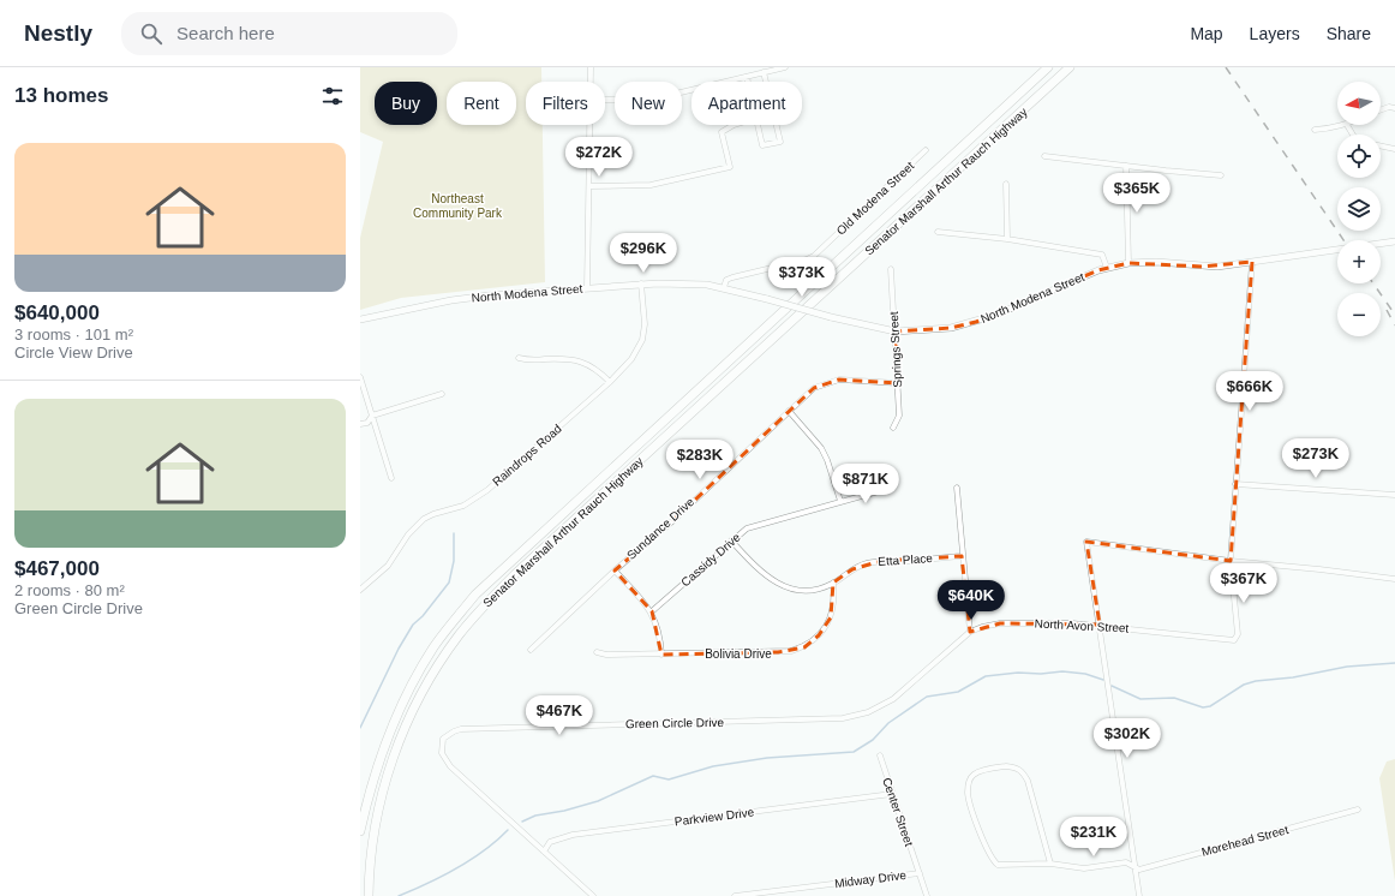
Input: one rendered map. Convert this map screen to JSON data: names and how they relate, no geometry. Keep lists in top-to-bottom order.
{
  "streets": {
    "highway": ["Senator Marshall Arthur Rauch Highway"],
    "street": [
      "Old Modena Street",
      "North Modena Street",
      "Springs Street",
      "Raindrops Road",
      "Sundance Drive",
      "Cassidy Drive",
      "Etta Place",
      "North Avon Street",
      "Bolivia Drive",
      "Green Circle Drive",
      "Center Street",
      "Parkview Drive",
      "Morehead Street",
      "Midway Drive"
    ]
  },
  "crossings": [
    ["Old Modena Street", "North Modena Street"],
    ["North Modena Street", "Springs Street"],
    ["North Modena Street", "Raindrops Road"],
    ["Springs Street", "Sundance Drive"],
    ["Cassidy Drive", "Etta Place"],
    ["Etta Place", "Bolivia Drive"],
    ["North Avon Street", "Green Circle Drive"],
    ["Green Circle Drive", "Parkview Drive"],
    ["Center Street", "Parkview Drive"],
    ["Center Street", "Midway Drive"]
  ],
  "parks": ["Northeast Community Park"],
  "north": "left",
  "page": {
    "header": "Nestly",
    "search": "Search here",
    "nav": ["Map", "Layers", "Share"],
    "heading": "13 homes",
    "map_buttons": ["+", "−"],
    "chip": [
      "Buy",
      "Rent",
      "Filters",
      "New",
      "Apartment"
    ],
    "list": [
      {
        "name": "$640,000",
        "note": "3 rooms · 101 m² · Circle View Drive"
      },
      {
        "name": "$467,000",
        "note": "2 rooms · 80 m² · Green Circle Drive"
      }
    ],
    "price": [
      "$272K",
      "$365K",
      "$296K",
      "$373K",
      "$666K",
      "$273K",
      "$283K",
      "$871K",
      "$367K",
      "$640K",
      "$467K",
      "$302K",
      "$231K"
    ]
  }
}
